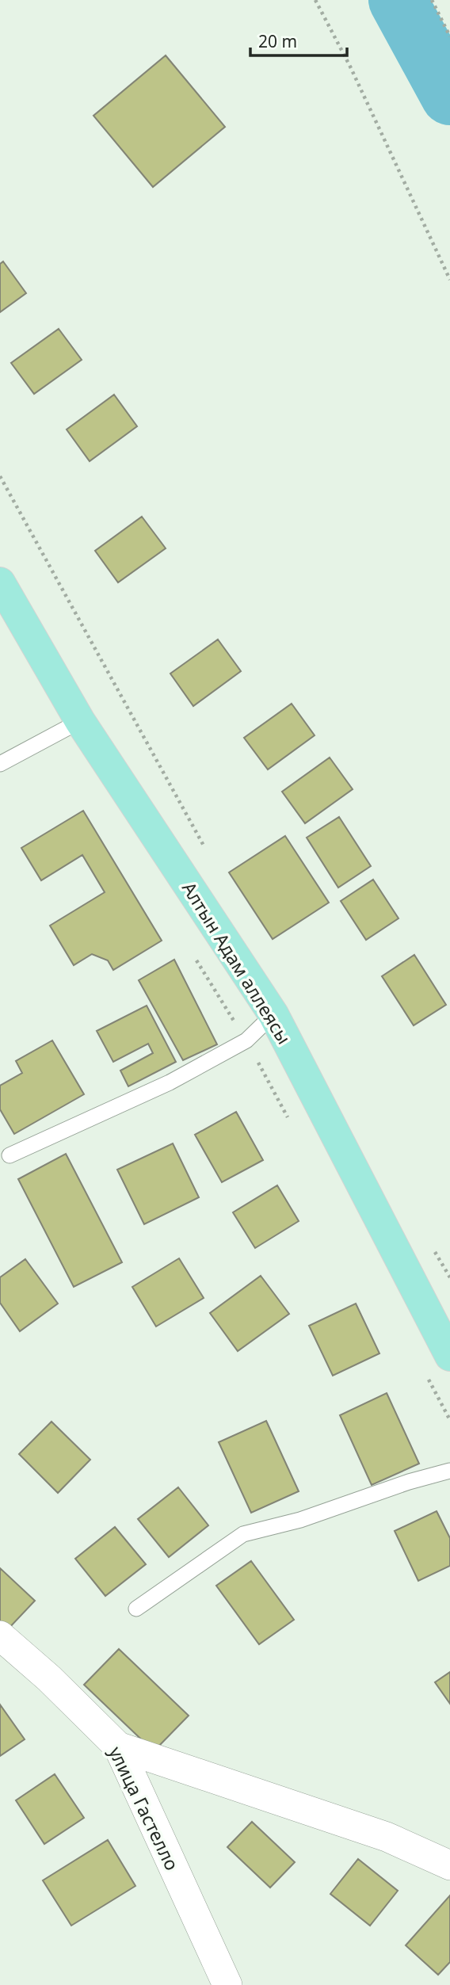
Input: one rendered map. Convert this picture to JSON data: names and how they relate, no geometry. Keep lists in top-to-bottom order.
{
  "streets": {
    "main road": ["Алтын Адам аллеясы"],
    "street": ["улица Гастелло"]
  },
  "scale_bar": "20 m"
}
